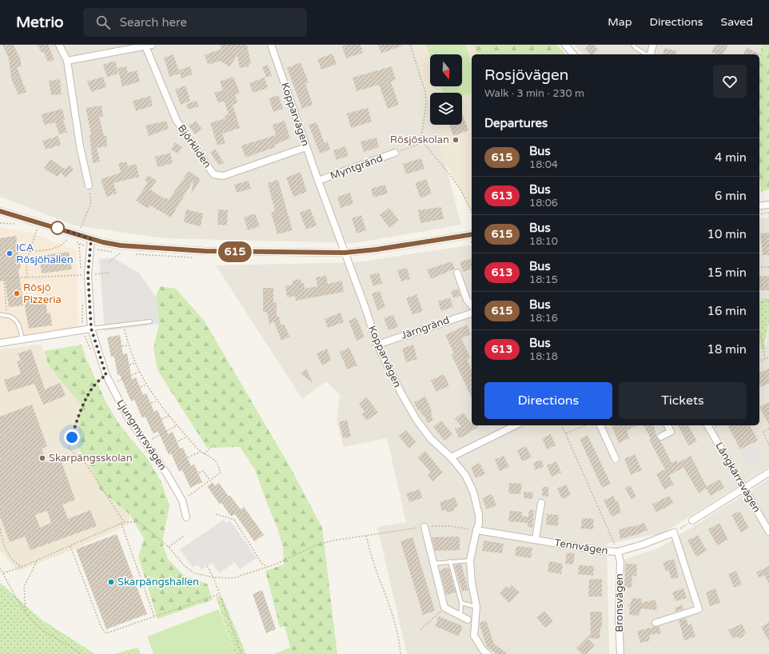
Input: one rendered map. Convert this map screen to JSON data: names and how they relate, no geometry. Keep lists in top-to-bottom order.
{
  "streets": {
    "street": [
      "Kopparvägen",
      "Björkliden",
      "Myntgränd",
      "Järngränd",
      "Ljungmyrsvägen",
      "Långkärrsvägen",
      "Tennvägen",
      "Bronsvägen"
    ]
  },
  "crossings": [
    ["Kopparvägen", "Björkliden"],
    ["Kopparvägen", "Myntgränd"],
    ["Kopparvägen", "Järngränd"],
    ["Kopparvägen", "Tennvägen"],
    ["Tennvägen", "Bronsvägen"]
  ],
  "places": [
    "Rösjöskolan",
    "ICA Rösjöhallen",
    "Rösjö Pizzeria",
    "Skarpängsskolan",
    "Skarpängshallen"
  ],
  "lines": ["bus line 615"],
  "north": "bottom",
  "page": {
    "header": "Metrio",
    "search": "Search here",
    "nav": ["Map", "Directions", "Saved"],
    "on_map": "615",
    "heading": [
      ["Rosjövägen", "Walk · 3 min · 230 m"],
      "Departures"
    ],
    "list": [
      {
        "mark": "615",
        "name": "Bus",
        "note": "18:04",
        "value": "4 min"
      },
      {
        "mark": "613",
        "name": "Bus",
        "note": "18:06",
        "value": "6 min"
      },
      {
        "mark": "615",
        "name": "Bus",
        "note": "18:10",
        "value": "10 min"
      },
      {
        "mark": "613",
        "name": "Bus",
        "note": "18:15",
        "value": "15 min"
      },
      {
        "mark": "615",
        "name": "Bus",
        "note": "18:16",
        "value": "16 min"
      },
      {
        "mark": "613",
        "name": "Bus",
        "note": "18:18",
        "value": "18 min"
      }
    ],
    "buttons": ["Directions", "Tickets"]
  }
}
